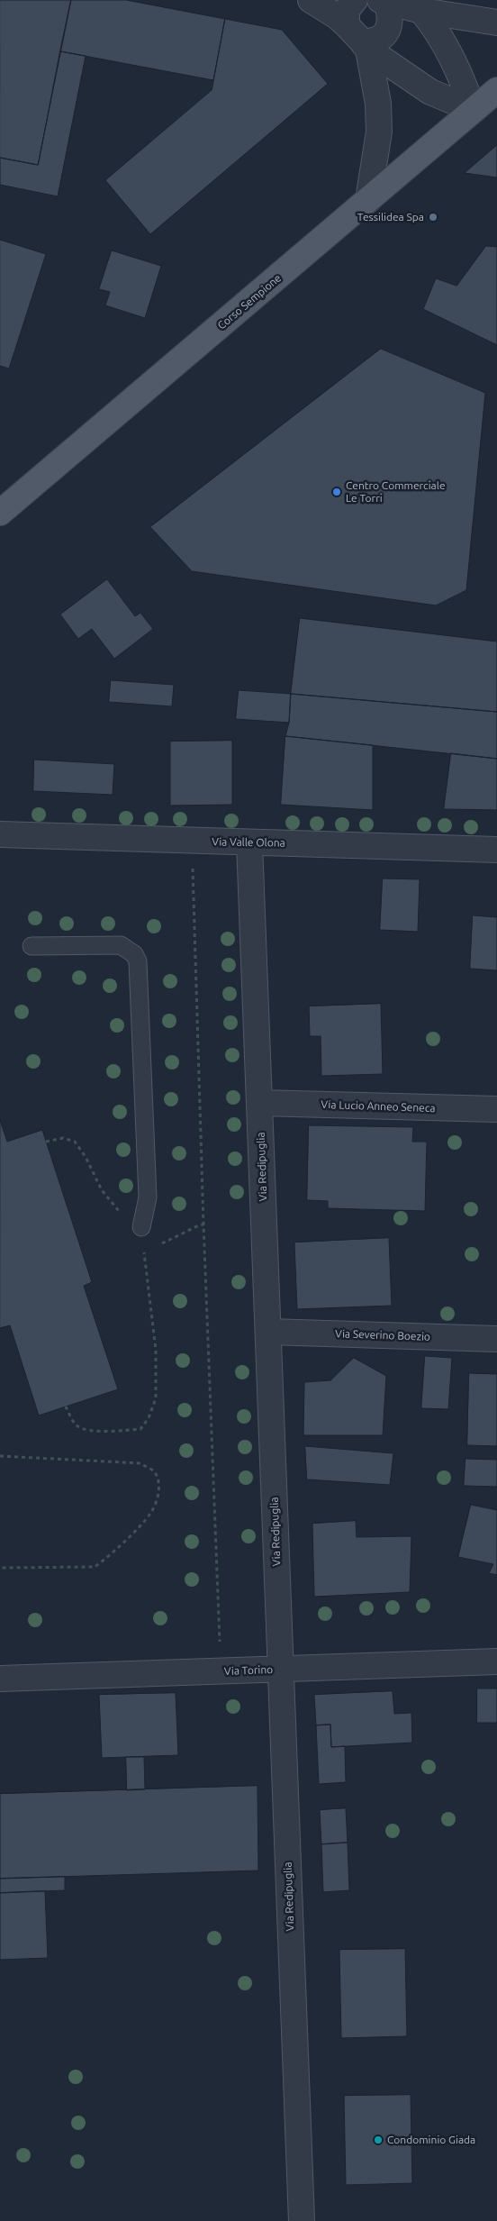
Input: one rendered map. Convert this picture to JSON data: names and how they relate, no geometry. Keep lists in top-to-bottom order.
{
  "streets": {
    "main road": ["Corso Sempione"],
    "street": [
      "Via Valle Olona",
      "Via Lucio Anneo Seneca",
      "Via Redipuglia",
      "Via Severino Boezio",
      "Via Torino"
    ]
  },
  "crossings": [
    ["Via Valle Olona", "Via Redipuglia"],
    ["Via Lucio Anneo Seneca", "Via Redipuglia"],
    ["Via Redipuglia", "Via Severino Boezio"],
    ["Via Redipuglia", "Via Torino"]
  ],
  "places": ["Tessilidea Spa", "Centro Commerciale Le Torri", "Condominio Giada"]
}
